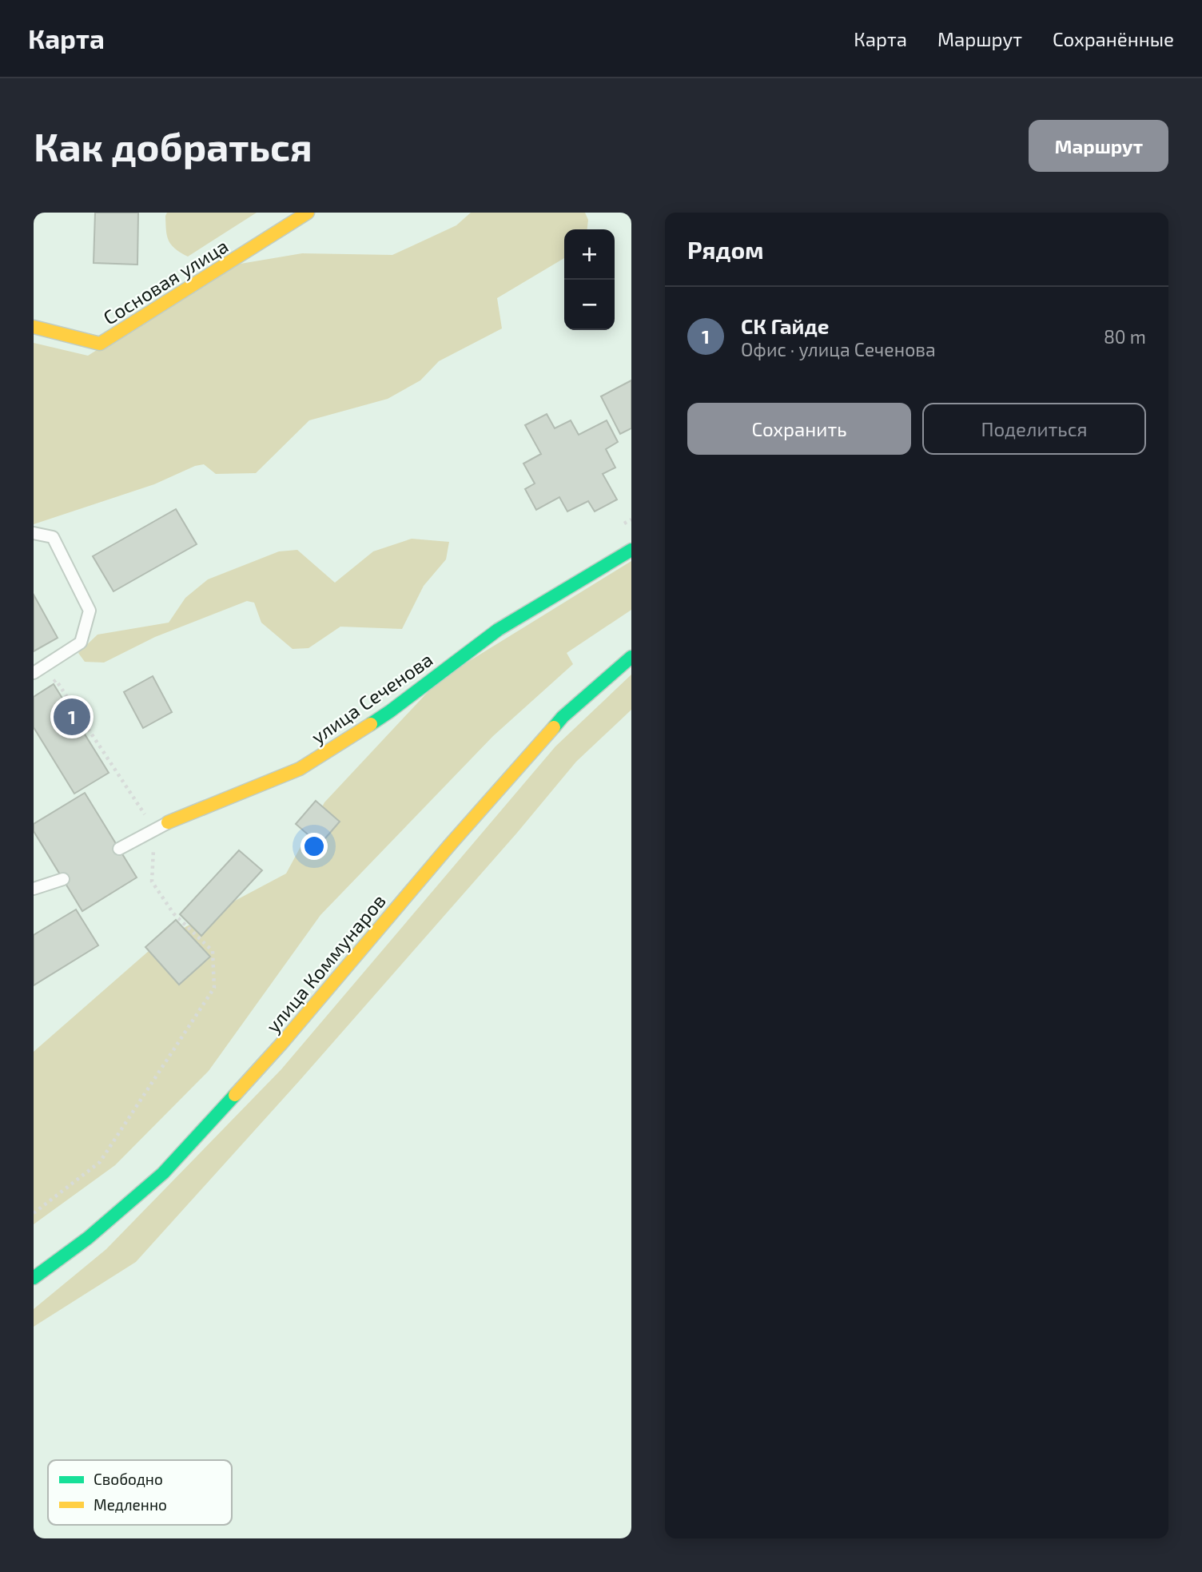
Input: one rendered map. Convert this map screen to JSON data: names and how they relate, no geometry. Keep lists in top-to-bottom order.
{
  "streets": {
    "main road": ["Сосновая улица", "улица Сеченова", "улица Коммунаров"]
  },
  "legend": ["Свободно", "Медленно"],
  "page": {
    "header": "Карта",
    "nav": ["Карта", "Маршрут", "Сохранённые"],
    "buttons": [
      "Маршрут",
      ["Сохранить", "Поделиться"]
    ],
    "title": "Как добраться",
    "heading": "Рядом",
    "map_buttons": ["+", "−"],
    "list": [
      {
        "mark": "1",
        "name": "СК Гайде",
        "note": "Офис · улица Сеченова",
        "value": "80 m"
      }
    ],
    "pins": "1"
  }
}
